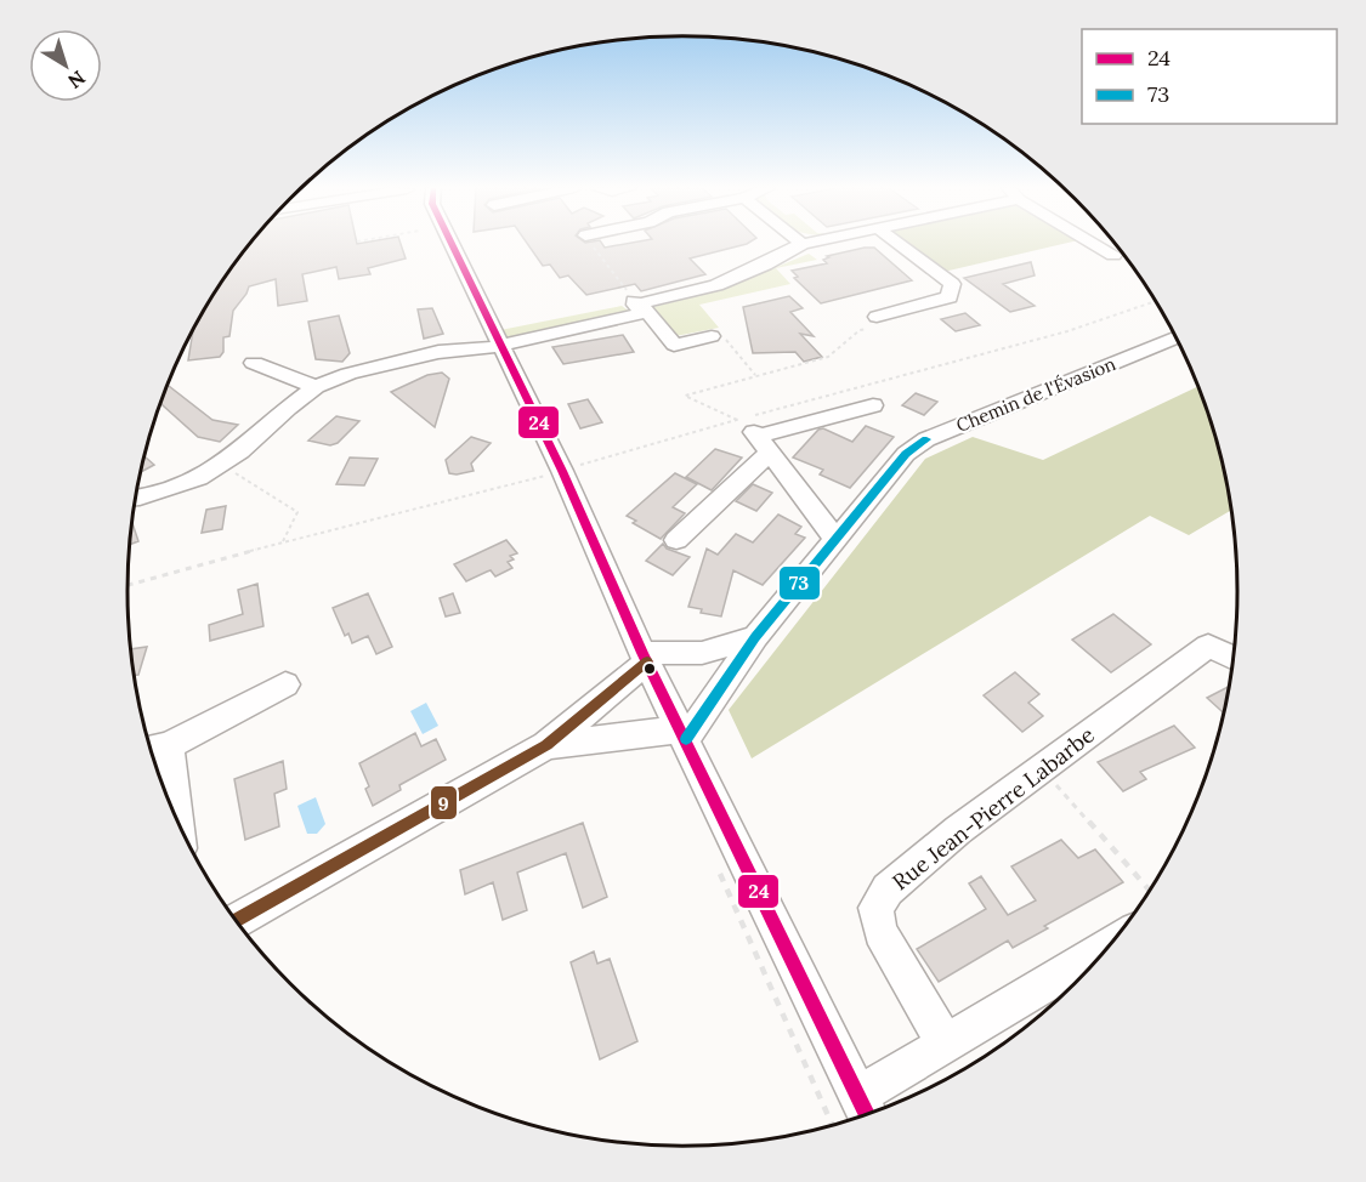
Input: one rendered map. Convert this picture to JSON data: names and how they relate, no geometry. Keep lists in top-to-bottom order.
{
  "streets": {
    "street": ["Chemin de l'Évasion", "Rue Jean-Pierre Labarbe"]
  },
  "lines": ["transit line 24", "transit line 73", "transit line 9"],
  "legend": ["24", "73"],
  "north": "bottom right"
}
